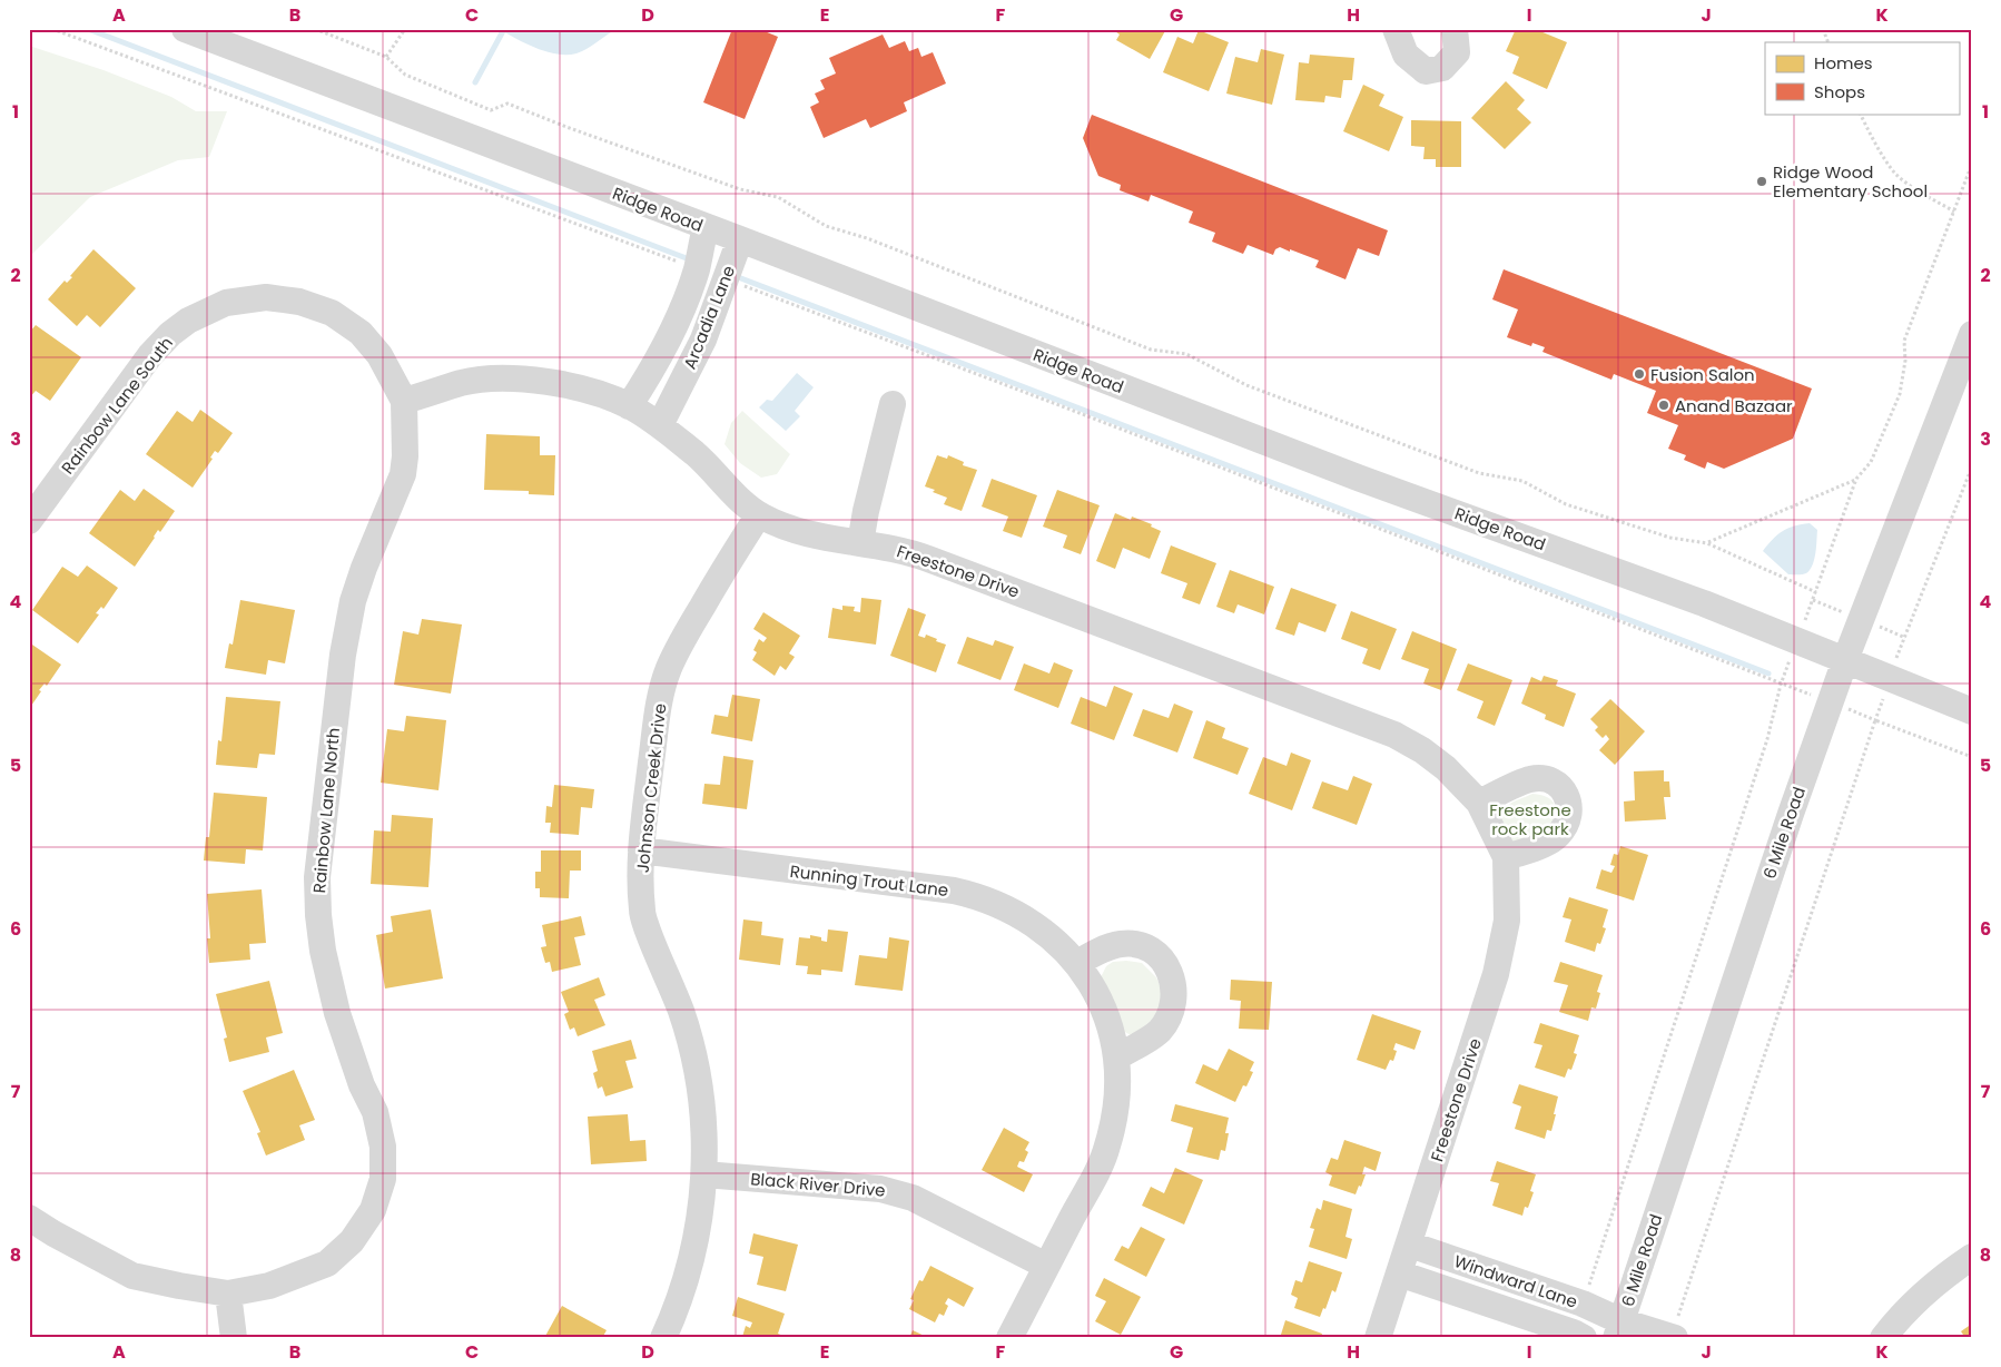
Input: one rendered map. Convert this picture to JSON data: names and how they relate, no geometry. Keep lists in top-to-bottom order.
{
  "streets": {
    "street": [
      "Ridge Road",
      "Arcadia Lane",
      "Rainbow Lane South",
      "Freestone Drive",
      "Johnson Creek Drive",
      "Rainbow Lane North",
      "6 Mile Road",
      "Running Trout Lane",
      "Black River Drive",
      "Windward Lane"
    ]
  },
  "crossings": [
    ["Ridge Road", "Arcadia Lane"],
    ["Ridge Road", "6 Mile Road"],
    ["Arcadia Lane", "Freestone Drive"],
    ["Rainbow Lane South", "Freestone Drive"],
    ["Rainbow Lane South", "Rainbow Lane North"],
    ["Freestone Drive", "Johnson Creek Drive"],
    ["Freestone Drive", "Rainbow Lane North"],
    ["Freestone Drive", "Windward Lane"],
    ["Johnson Creek Drive", "Running Trout Lane"],
    ["Johnson Creek Drive", "Black River Drive"],
    ["6 Mile Road", "Windward Lane"],
    ["Running Trout Lane", "Black River Drive"]
  ],
  "parks": ["Freestone rock park"],
  "places": ["Ridge Wood Elementary School", "Fusion Salon", "Anand Bazaar"],
  "legend": ["Homes", "Shops"],
  "grid": {
    "columns": [
      "A",
      "B",
      "C",
      "D",
      "E",
      "F",
      "G",
      "H",
      "I",
      "J",
      "K"
    ],
    "rows": [
      "1",
      "2",
      "3",
      "4",
      "5",
      "6",
      "7",
      "8"
    ]
  }
}
